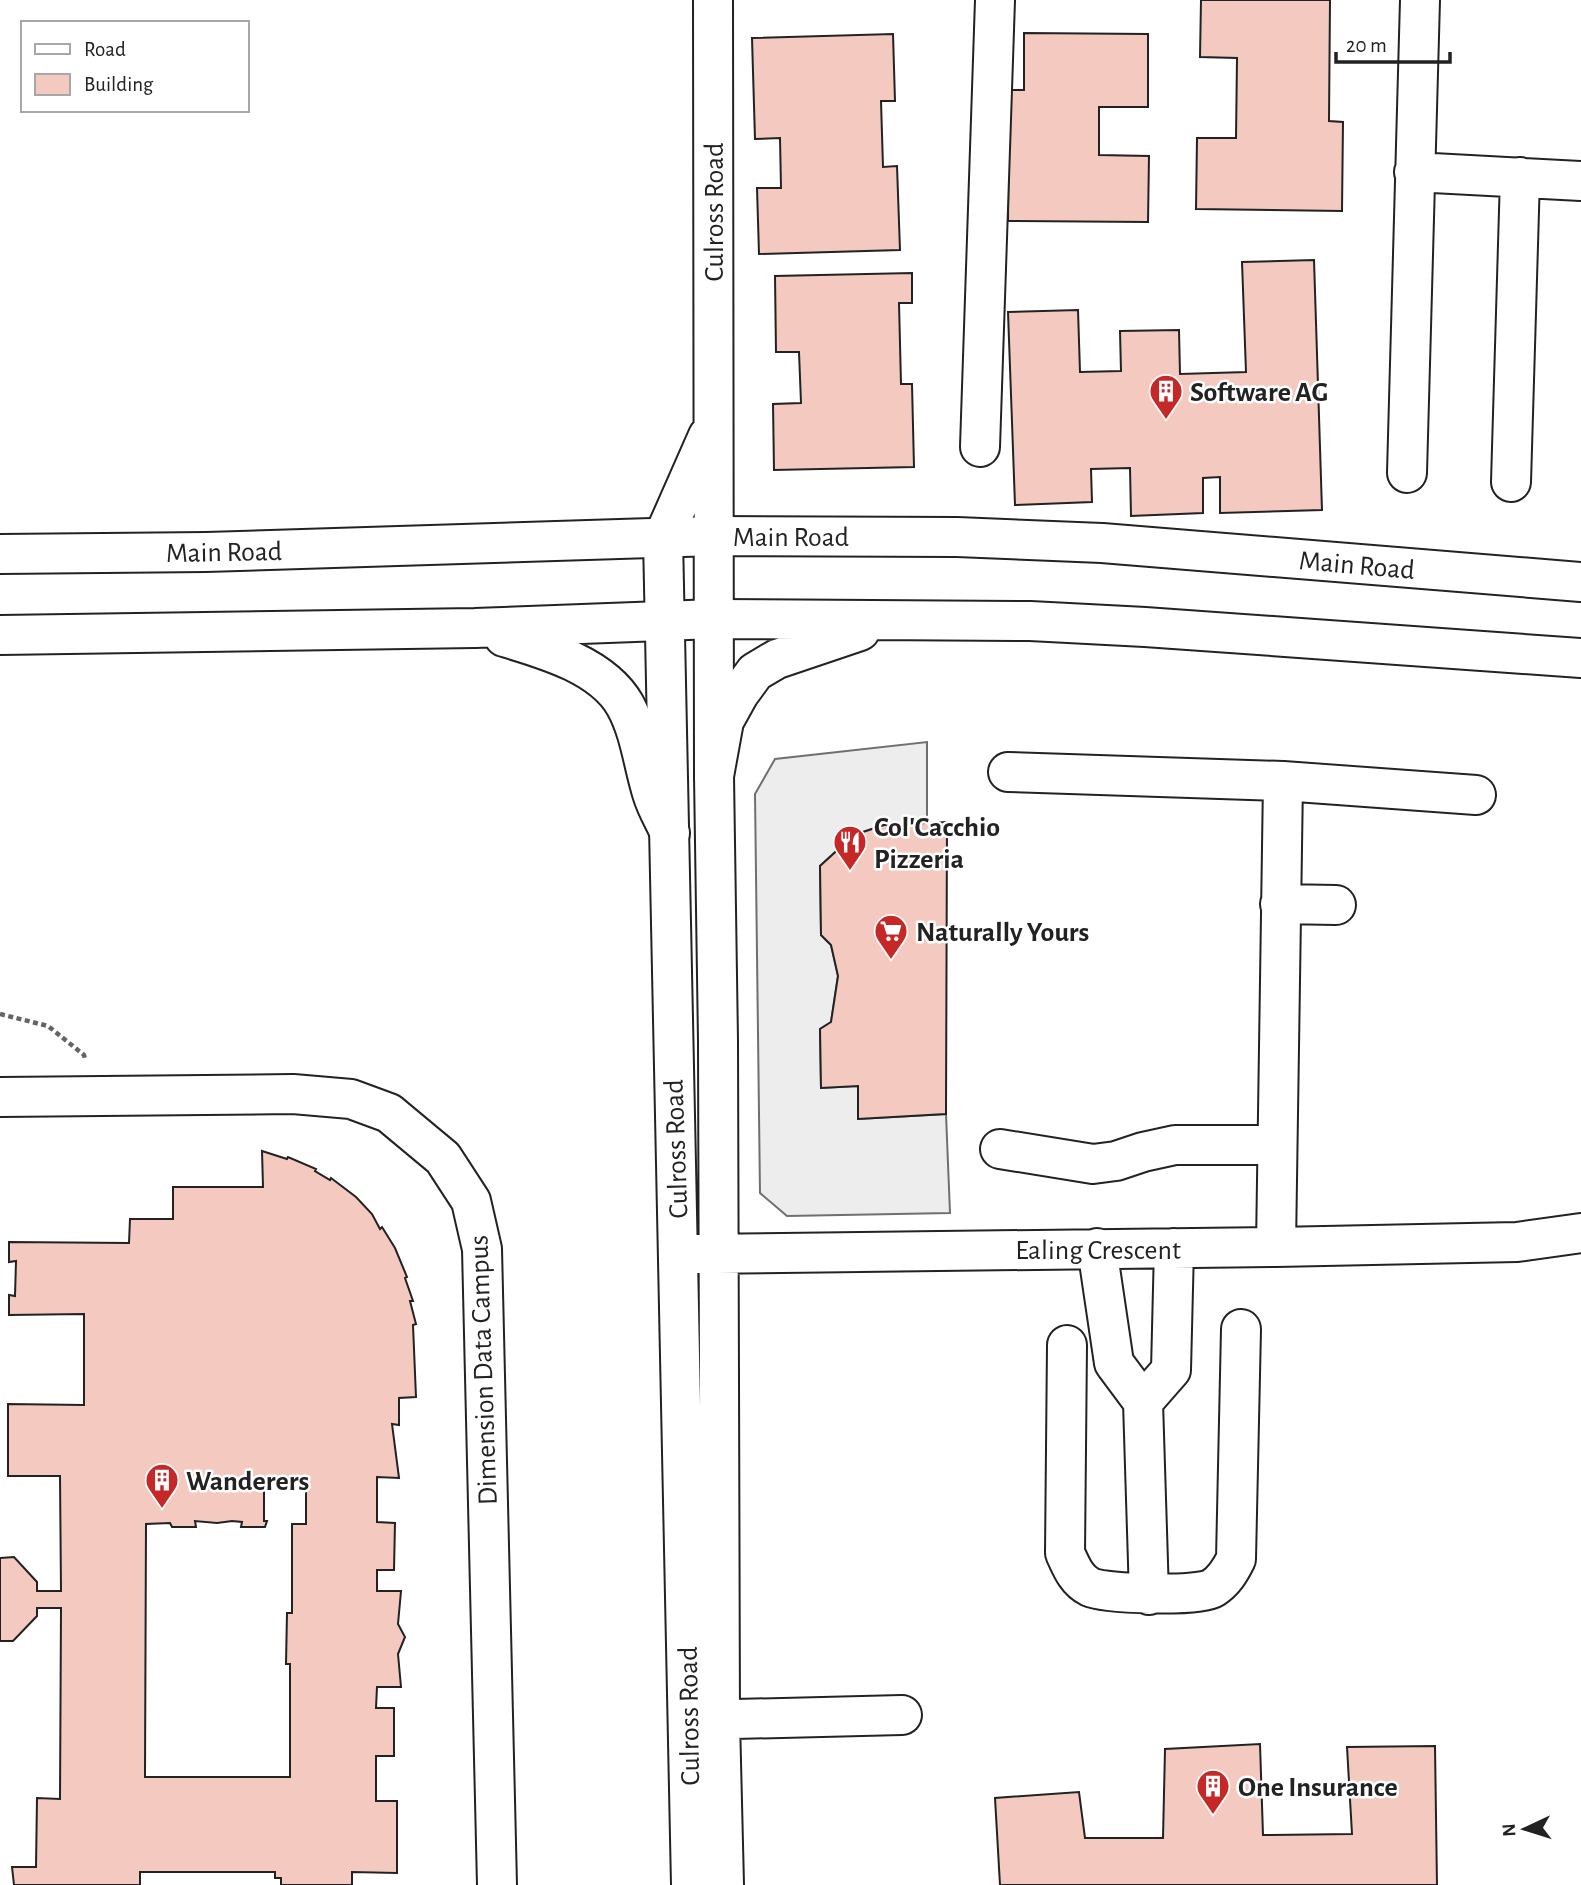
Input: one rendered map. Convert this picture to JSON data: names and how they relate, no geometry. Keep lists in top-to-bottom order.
{
  "streets": {
    "street": [
      "Culross Road",
      "Main Road",
      "Ealing Crescent",
      "Dimension Data Campus"
    ]
  },
  "crossings": [
    ["Culross Road", "Main Road"],
    ["Culross Road", "Ealing Crescent"]
  ],
  "places": {
    "building": ["Software AG", "Wanderers", "One Insurance"],
    "restaurant": ["Col'Cacchio Pizzeria"],
    "supermarket": ["Naturally Yours"]
  },
  "legend": ["Road", "Building"],
  "scale_bar": "20 m",
  "north": "left"
}
